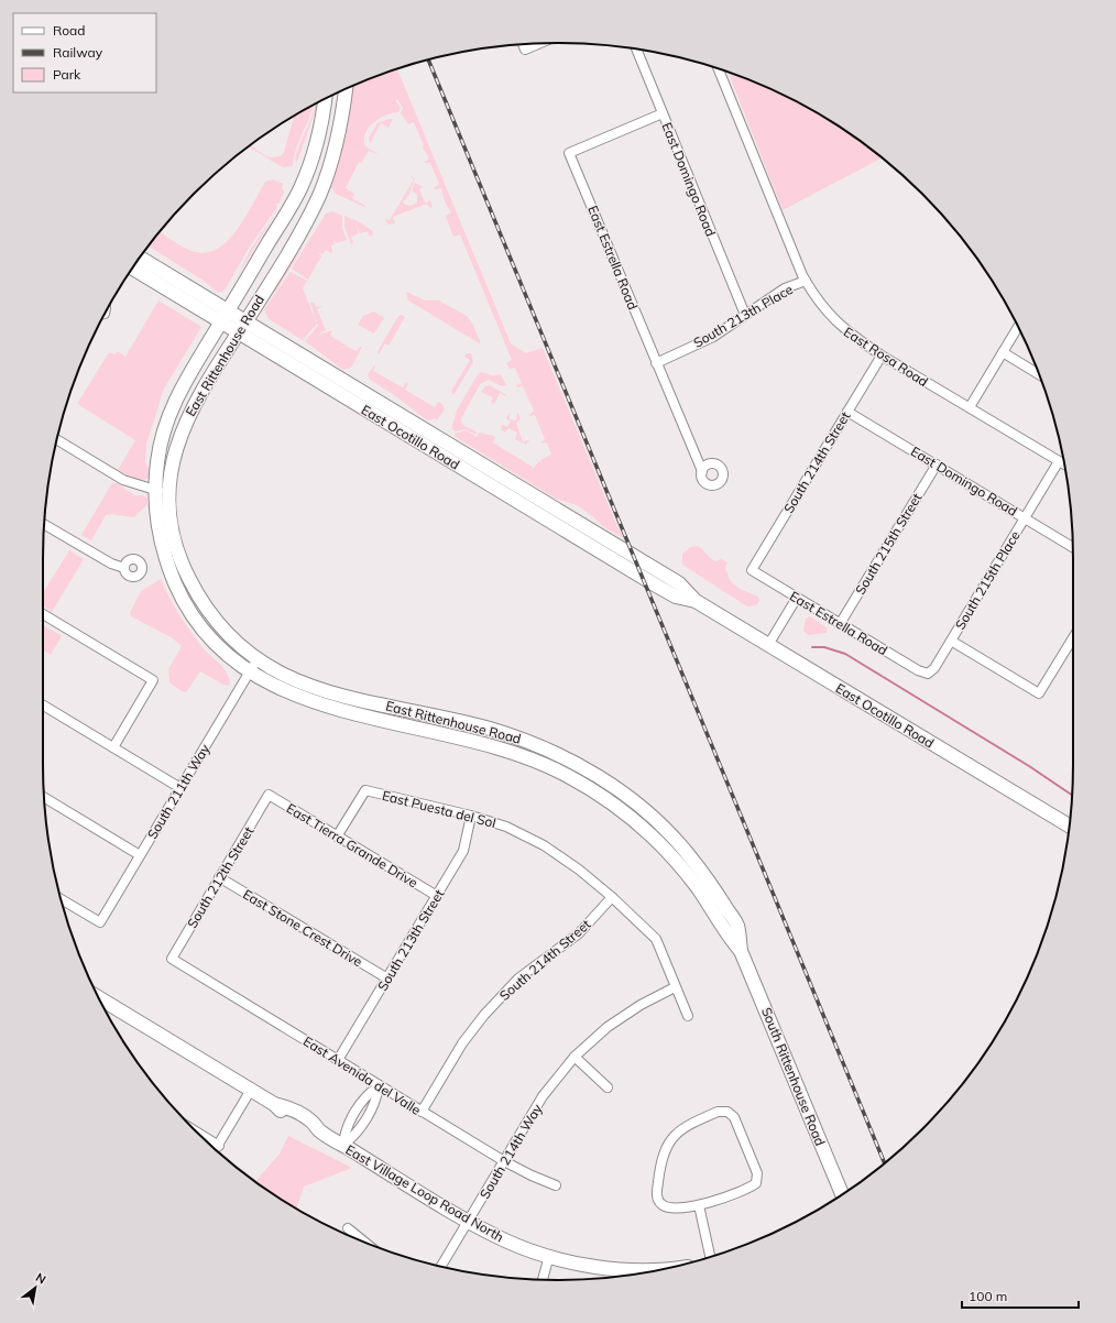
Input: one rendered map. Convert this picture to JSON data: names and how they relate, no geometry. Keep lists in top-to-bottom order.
{
  "streets": {
    "main road": [
      "East Rittenhouse Road",
      "East Ocotillo Road",
      "South Rittenhouse Road",
      "East Village Loop Road North"
    ],
    "street": [
      "East Domingo Road",
      "East Estrella Road",
      "South 213th Place",
      "East Rosa Road",
      "South 214th Street",
      "South 215th Street",
      "South 215th Place",
      "South 211th Way",
      "East Puesta del Sol",
      "East Tierra Grande Drive",
      "South 212th Street",
      "East Stone Crest Drive",
      "South 213th Street",
      "East Avenida del Valle",
      "South 214th Way"
    ]
  },
  "crossings": [
    ["East Domingo Road", "East Estrella Road"],
    ["East Domingo Road", "South 213th Place"],
    ["East Domingo Road", "South 214th Street"],
    ["East Domingo Road", "South 215th Street"],
    ["East Domingo Road", "South 215th Place"],
    ["East Estrella Road", "South 213th Place"],
    ["East Estrella Road", "South 214th Street"],
    ["East Estrella Road", "South 215th Street"],
    ["East Estrella Road", "South 215th Place"],
    ["South 213th Place", "East Rosa Road"],
    ["East Rittenhouse Road", "East Ocotillo Road"],
    ["East Rittenhouse Road", "South 211th Way"],
    ["East Rittenhouse Road", "South Rittenhouse Road"],
    ["East Rosa Road", "South 214th Street"],
    ["East Rosa Road", "South 215th Place"],
    ["South 214th Street", "East Puesta del Sol"],
    ["South 214th Street", "East Avenida del Valle"],
    ["East Puesta del Sol", "East Tierra Grande Drive"],
    ["East Puesta del Sol", "South 213th Street"],
    ["East Puesta del Sol", "South 214th Way"],
    ["East Tierra Grande Drive", "South 212th Street"],
    ["East Tierra Grande Drive", "South 213th Street"],
    ["South 212th Street", "East Stone Crest Drive"],
    ["South 212th Street", "East Avenida del Valle"],
    ["East Stone Crest Drive", "South 213th Street"],
    ["South 213th Street", "East Avenida del Valle"],
    ["East Avenida del Valle", "South 214th Way"],
    ["South 214th Way", "East Village Loop Road North"]
  ],
  "legend": ["Road", "Railway", "Park"],
  "scale_bar": "100 m",
  "north": "top right"
}
